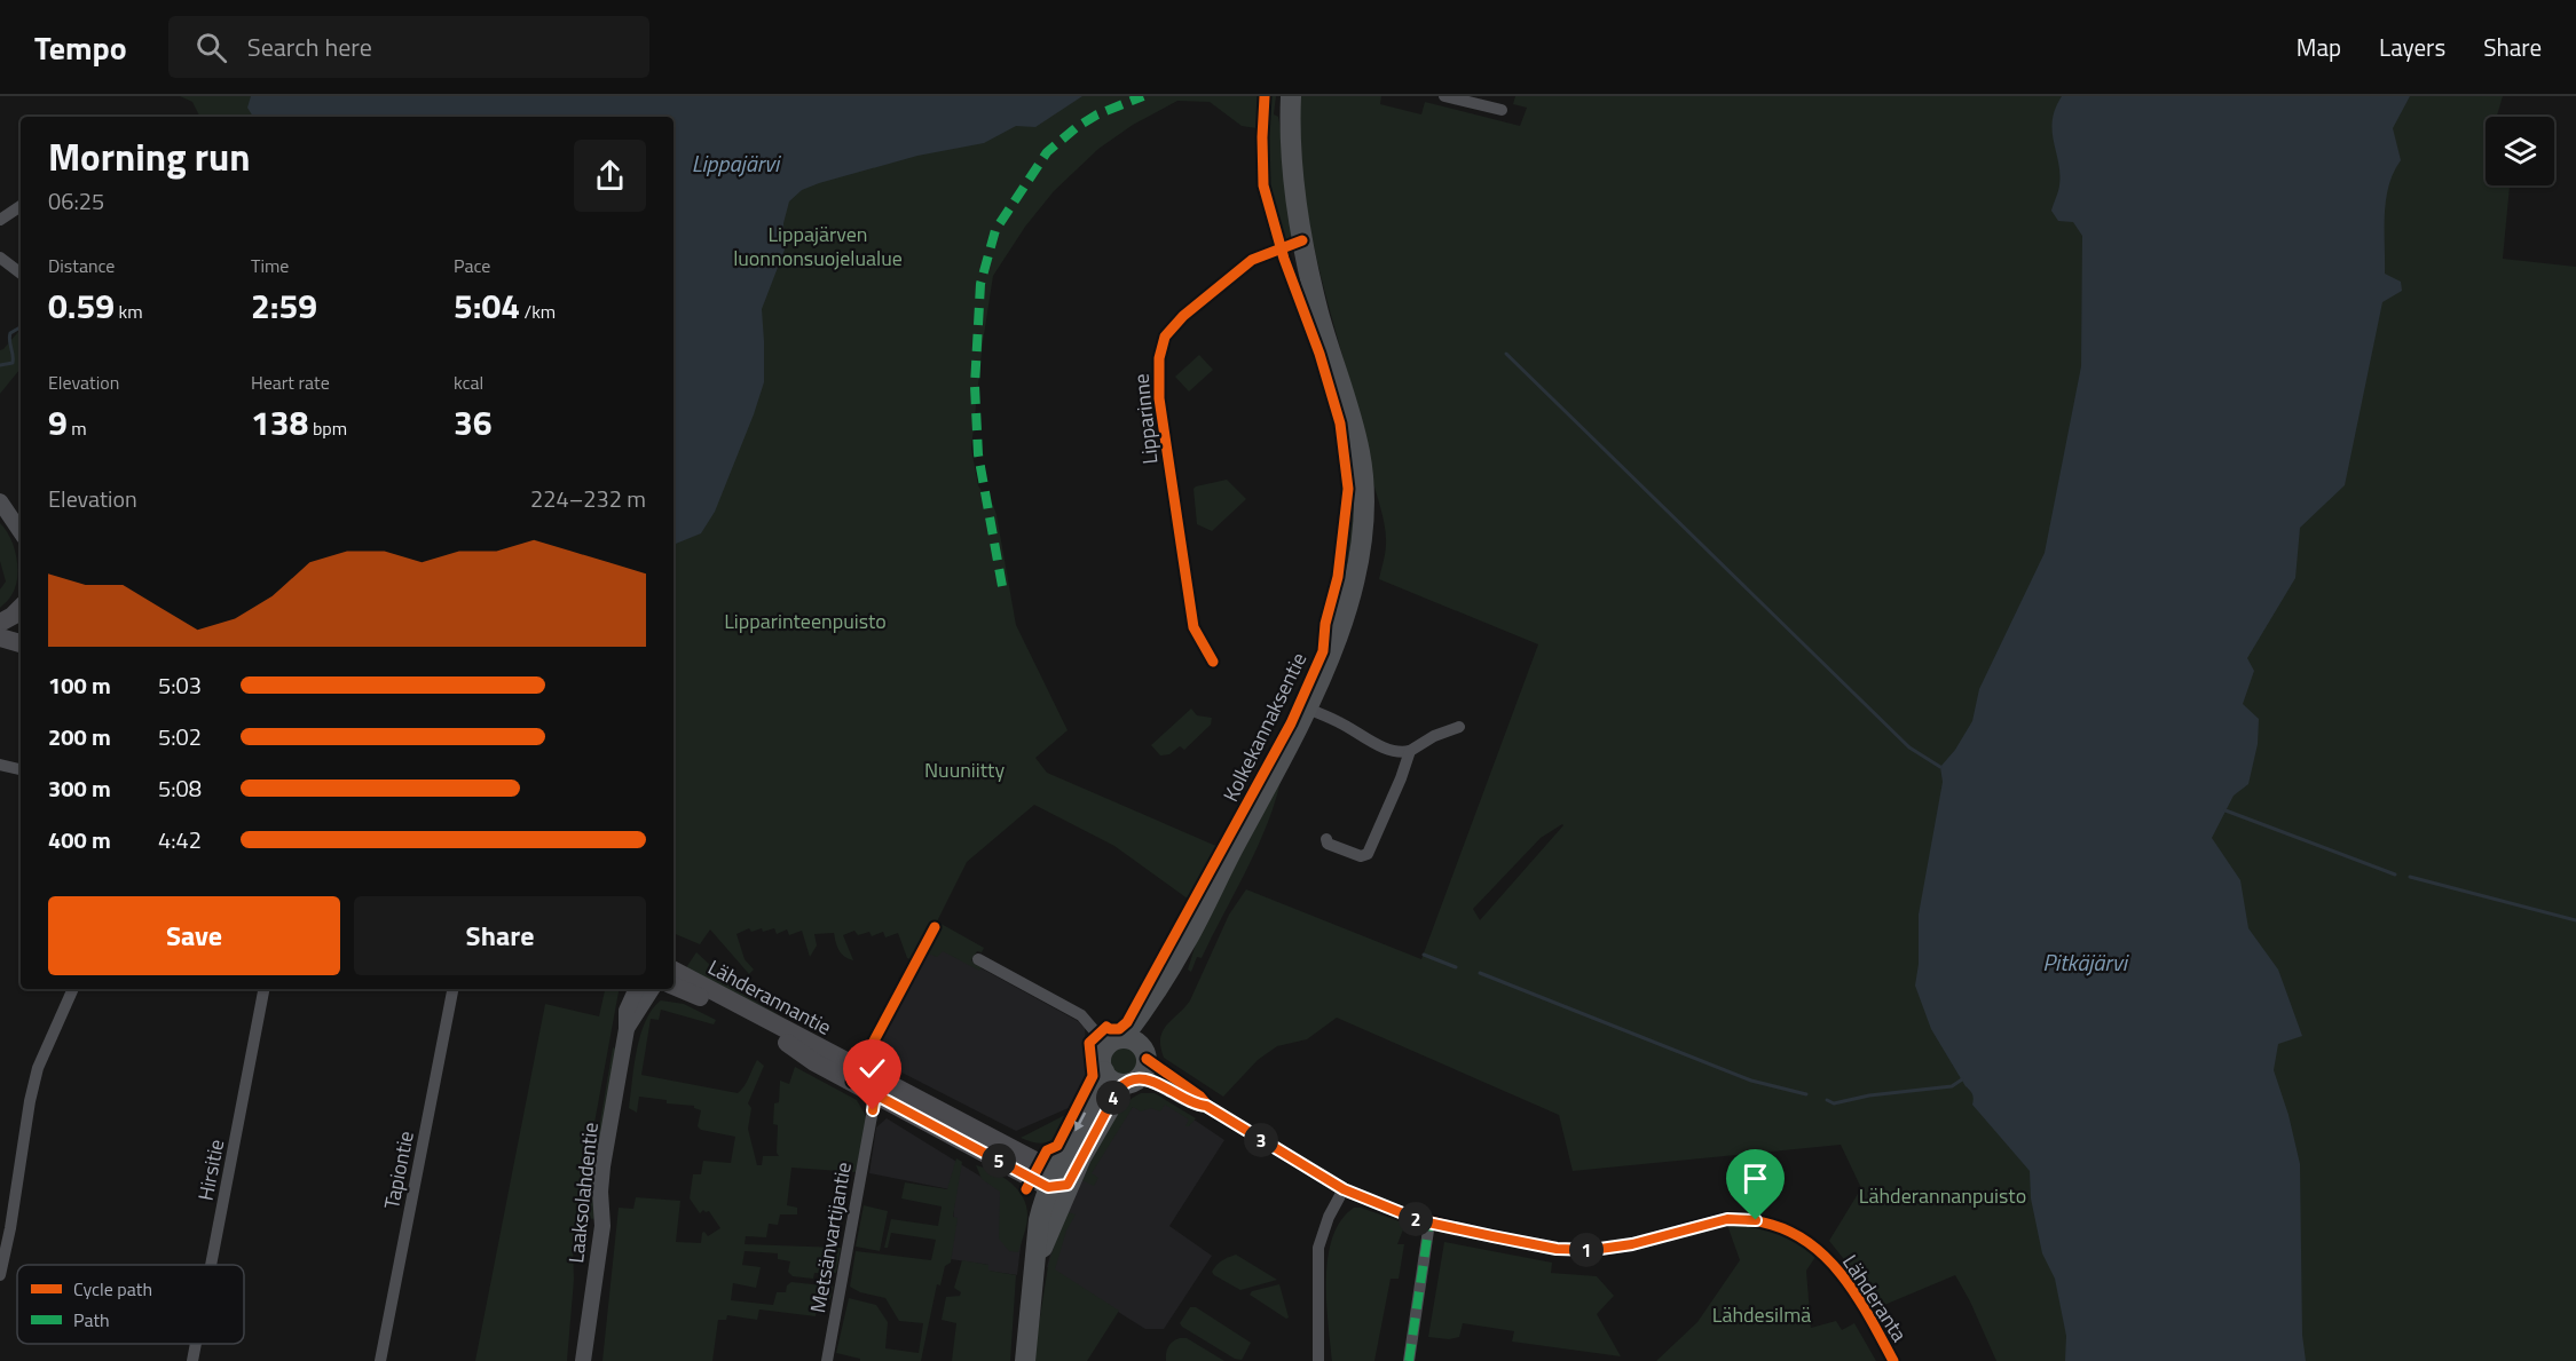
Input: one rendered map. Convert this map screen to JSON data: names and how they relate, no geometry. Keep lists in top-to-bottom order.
{
  "streets": {
    "main road": ["Kolkekannaksentie", "Lähderannantie"],
    "street": [
      "Lipparinne",
      "Hirsitie",
      "Tapiontie",
      "Laaksolahdentie",
      "Metsänvartijantie",
      "Lähderanta"
    ]
  },
  "crossings": [
    ["Lipparinne", "Kolkekannaksentie"],
    ["Kolkekannaksentie", "Lähderannantie"],
    ["Kolkekannaksentie", "Lähderanta"],
    ["Lähderannantie", "Metsänvartijantie"]
  ],
  "water": ["Lippajärvi", "Pitkäjärvi"],
  "parks": [
    "Lippajärven luonnonsuojelualue",
    "Lipparinteenpuisto",
    "Nuuniitty",
    "Lähderannanpuisto",
    "Lähdesilmä"
  ],
  "legend": ["Cycle path", "Path"],
  "page": {
    "header": "Tempo",
    "search": "Search here",
    "nav": ["Map", "Layers", "Share"],
    "heading": ["Morning run", "06:25"],
    "stats": [
      ["Distance", "0.59 km"],
      ["Time", "2:59"],
      ["Pace", "5:04 /km"],
      ["Elevation", "9 m"],
      ["Heart rate", "138 bpm"],
      ["kcal", "36"]
    ],
    "chart": ["Elevation", "224–232 m"],
    "list": [
      {
        "name": "100 m",
        "note": "5:03"
      },
      {
        "name": "200 m",
        "note": "5:02"
      },
      {
        "name": "300 m",
        "note": "5:08"
      },
      {
        "name": "400 m",
        "note": "4:42"
      }
    ],
    "buttons": ["Save", "Share"],
    "pins": [
      "4",
      "3",
      "5",
      "2",
      "1"
    ]
  }
}
